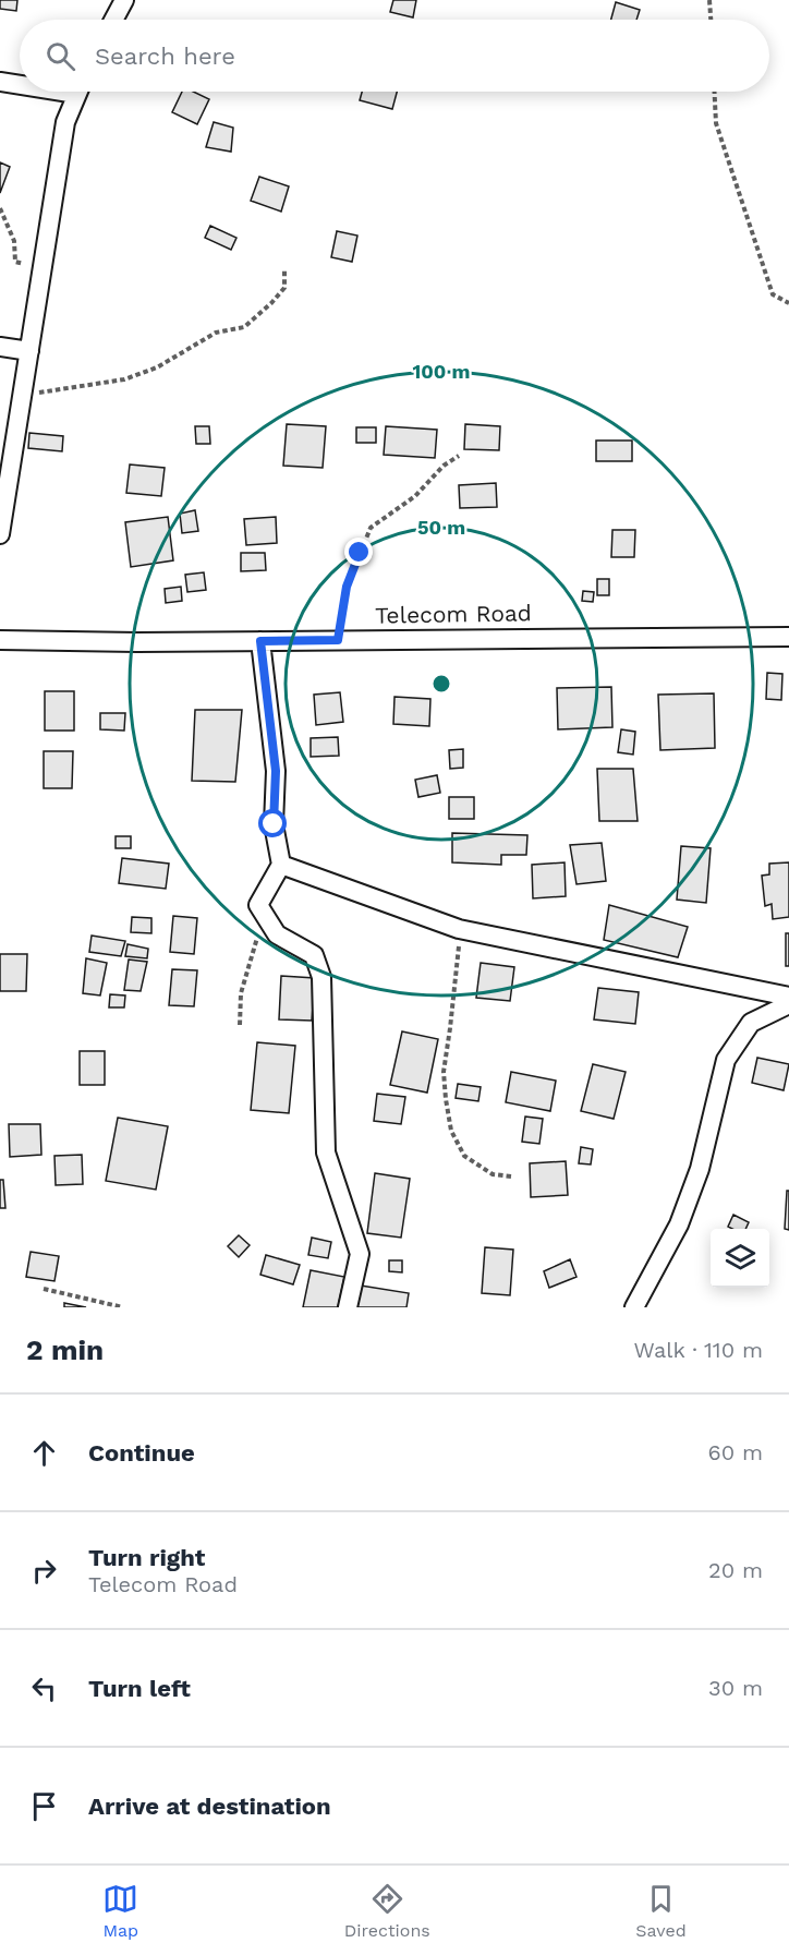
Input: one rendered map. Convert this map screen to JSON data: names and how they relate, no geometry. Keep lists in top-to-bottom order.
{
  "streets": {
    "street": ["Telecom Road"]
  },
  "page": {
    "search": "Search here",
    "heading": ["2 min", "Walk · 110 m"],
    "list": [
      ["Continue", "60 m"],
      ["Turn right", "Telecom Road", "20 m"],
      ["Turn left", "30 m"],
      "Arrive at destination"
    ],
    "nav": ["Map", "Directions", "Saved"]
  },
  "rings": ["100 m", "50 m"]
}
